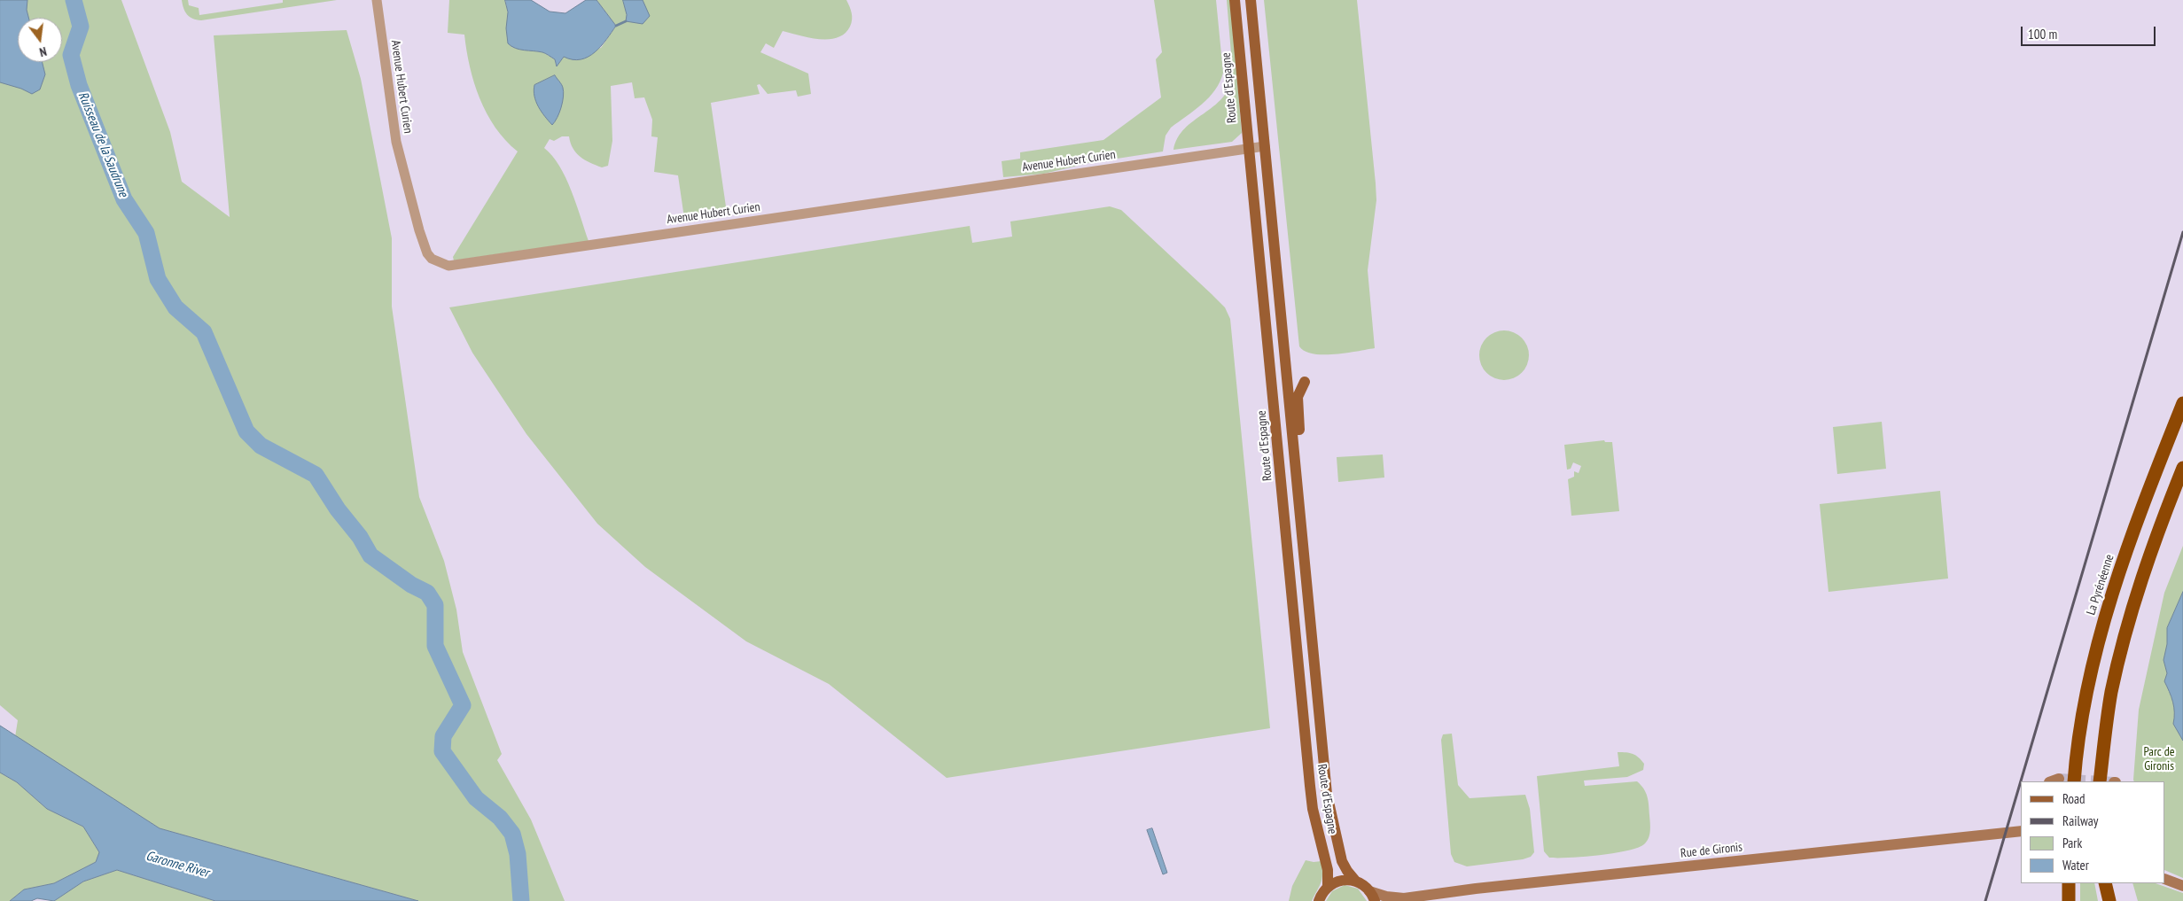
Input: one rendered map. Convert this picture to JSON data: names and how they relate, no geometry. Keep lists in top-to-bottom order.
{
  "streets": {
    "highway": ["La Pyrénéenne"],
    "main road": ["Route d'Espagne"],
    "street": ["Avenue Hubert Curien", "Rue de Gironis"]
  },
  "crossings": [
    ["Avenue Hubert Curien", "Route d'Espagne"],
    ["Route d'Espagne", "Rue de Gironis"]
  ],
  "water": ["Ruisseau de la Saudrune", "Garonne River"],
  "parks": ["Parc de Gironis"],
  "legend": [
    "Road",
    "Railway",
    "Park",
    "Water"
  ],
  "scale_bar": "100 m",
  "north": "bottom"
}
